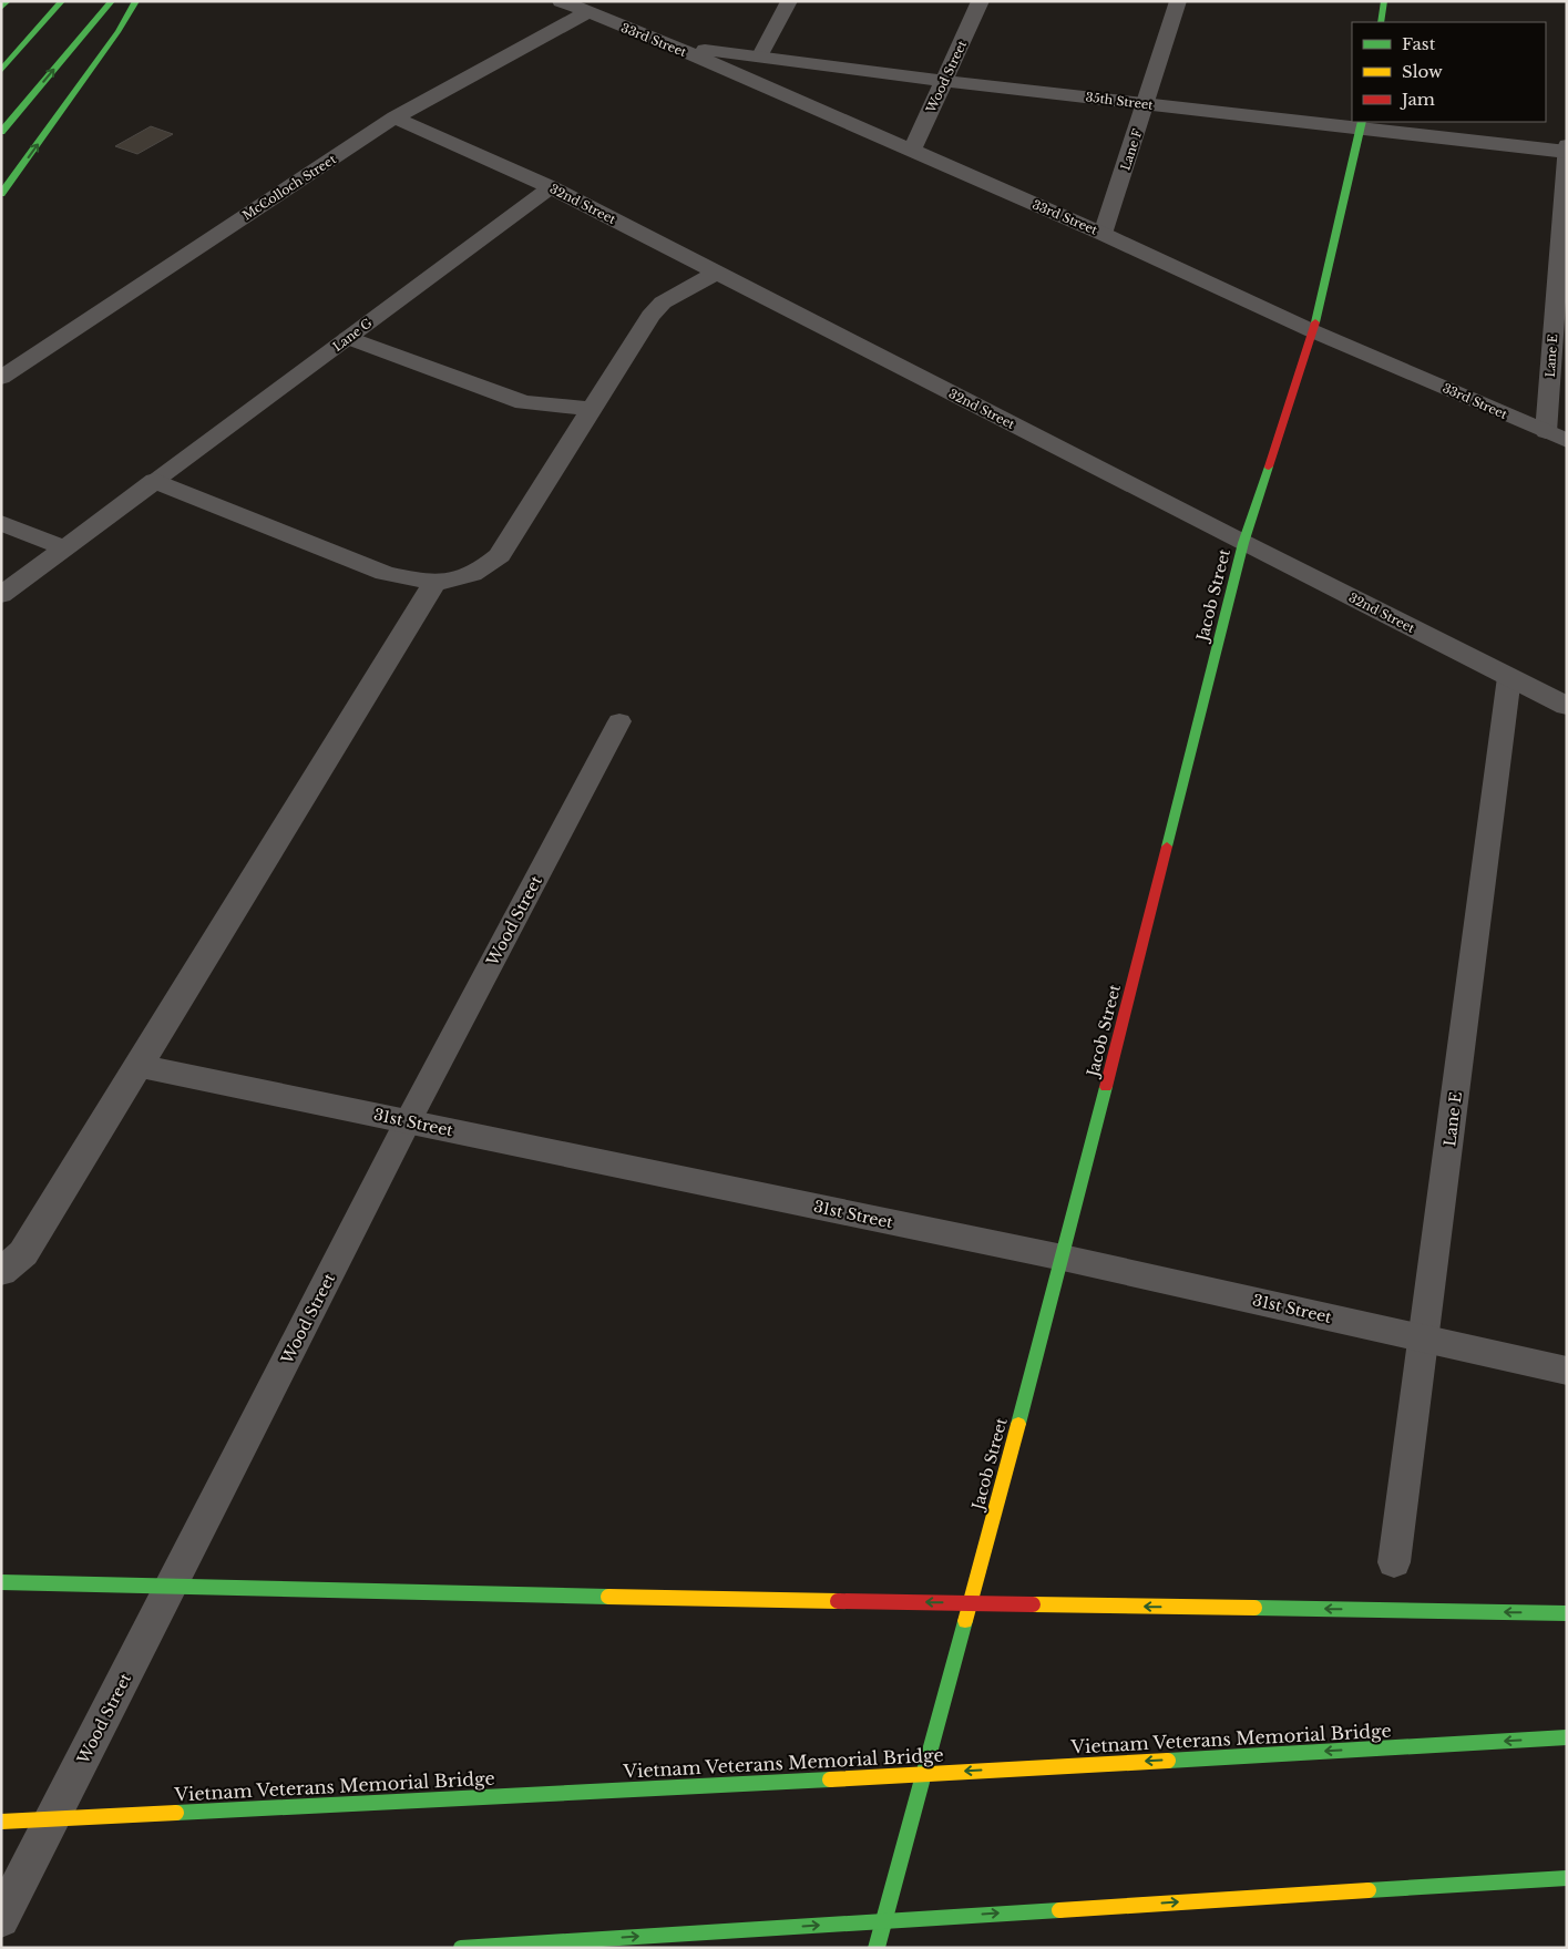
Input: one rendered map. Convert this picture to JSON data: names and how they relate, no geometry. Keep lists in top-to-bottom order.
{
  "streets": {
    "main road": ["Jacob Street", "Vietnam Veterans Memorial Bridge"],
    "street": [
      "33rd Street",
      "Wood Street",
      "35th Street",
      "McColloch Street",
      "32nd Street",
      "31st Street"
    ],
    "lane": ["Lane F", "Lane G", "Lane E"]
  },
  "crossings": [
    ["33rd Street", "Wood Street"],
    ["33rd Street", "35th Street"],
    ["33rd Street", "Lane F"],
    ["33rd Street", "McColloch Street"],
    ["33rd Street", "Lane E"],
    ["33rd Street", "Jacob Street"],
    ["Wood Street", "35th Street"],
    ["Wood Street", "31st Street"],
    ["35th Street", "Lane F"],
    ["35th Street", "Lane E"],
    ["35th Street", "Jacob Street"],
    ["McColloch Street", "32nd Street"],
    ["32nd Street", "Lane G"],
    ["32nd Street", "Lane E"],
    ["32nd Street", "Jacob Street"],
    ["Lane E", "31st Street"],
    ["Jacob Street", "31st Street"]
  ],
  "one_way": ["Vietnam Veterans Memorial Bridge"],
  "legend": ["Fast", "Slow", "Jam"]
}
